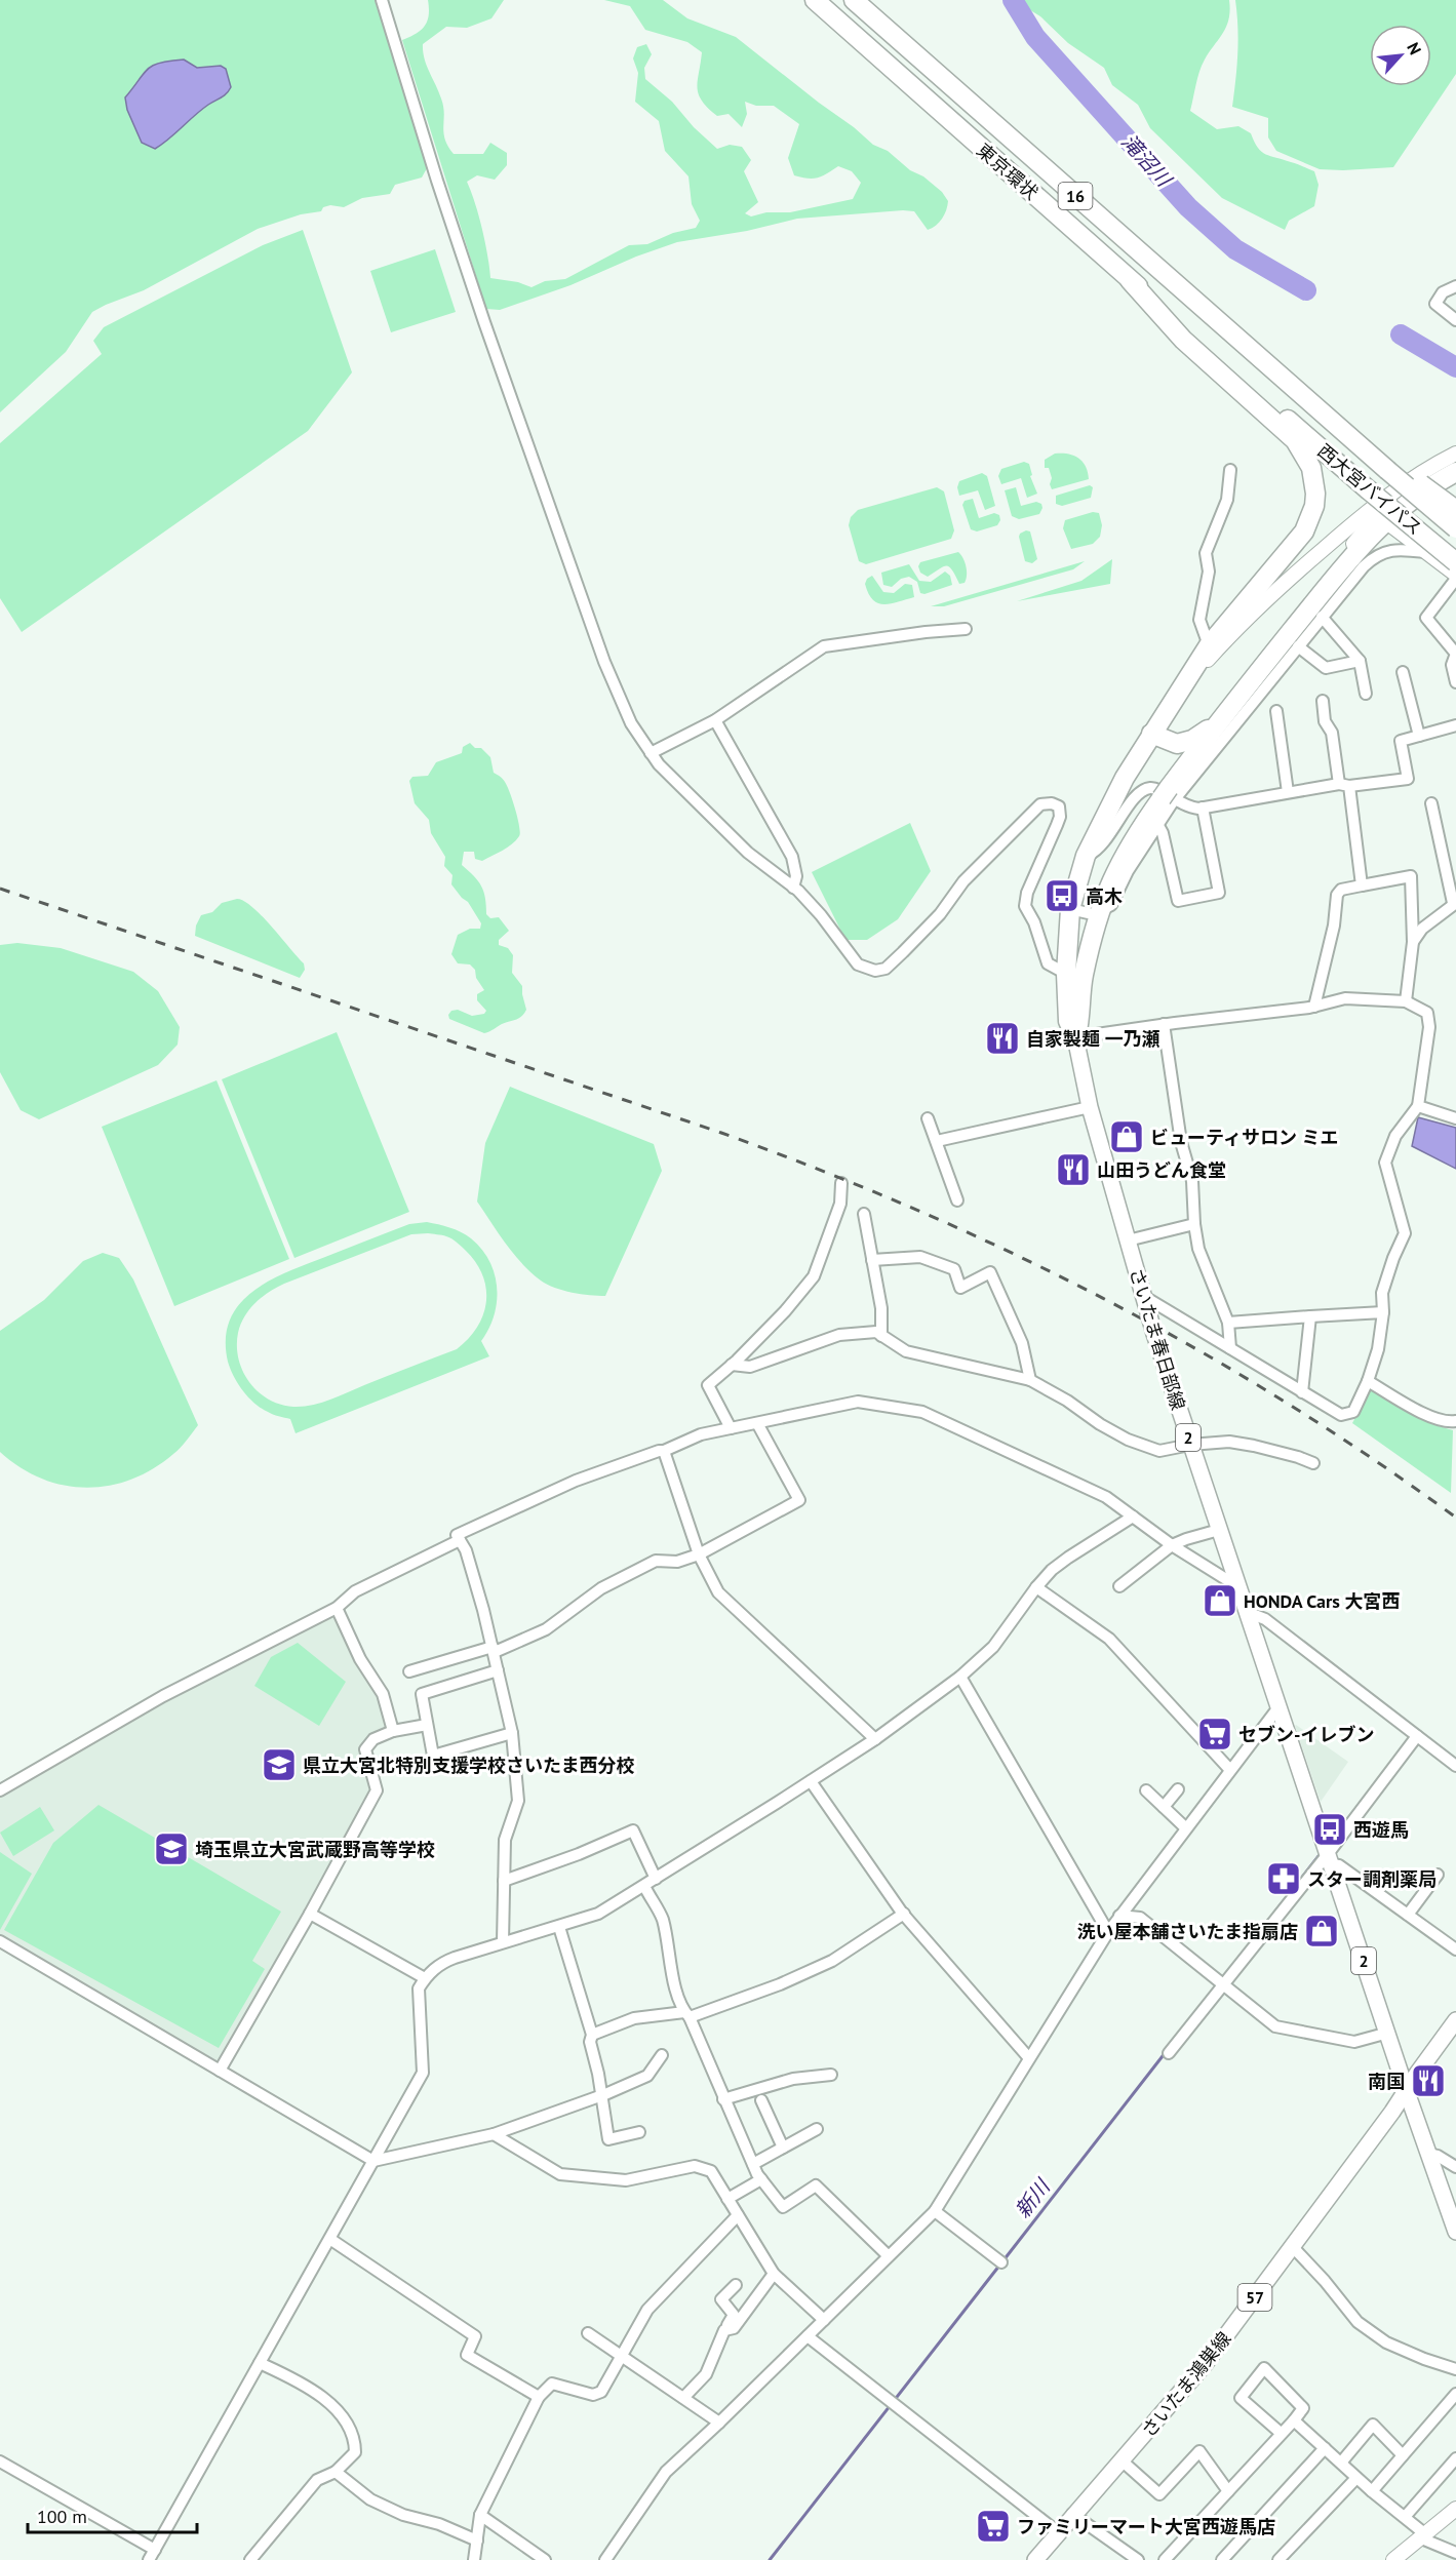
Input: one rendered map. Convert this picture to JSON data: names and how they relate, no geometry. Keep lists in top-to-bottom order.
{
  "streets": {
    "highway": ["東京環状", "16", "西大宮バイパス"],
    "main road": [
      "さいたま春日部線",
      "2",
      "57",
      "さいたま鴻巣線"
    ]
  },
  "crossings": [
    ["東京環状", "西大宮バイパス"],
    ["さいたま春日部線", "さいたま鴻巣線"]
  ],
  "water": ["滝沼川", "新川"],
  "places": {
    "bus stop": ["高木", "西遊馬"],
    "restaurant": ["自家製麺 一乃瀬", "山田うどん食堂", "南国"],
    "shop": ["ビューティサロン ミエ", "HONDA Cars 大宮西", "洗い屋本舗さいたま指扇店"],
    "supermarket": ["セブン-イレブン", "ファミリーマート大宮西遊馬店"],
    "school or university": ["県立大宮北特別支援学校さいたま西分校", "埼玉県立大宮武蔵野高等学校"],
    "pharmacy": ["スター調剤薬局"]
  },
  "scale_bar": "100 m",
  "north": "top right"
}
